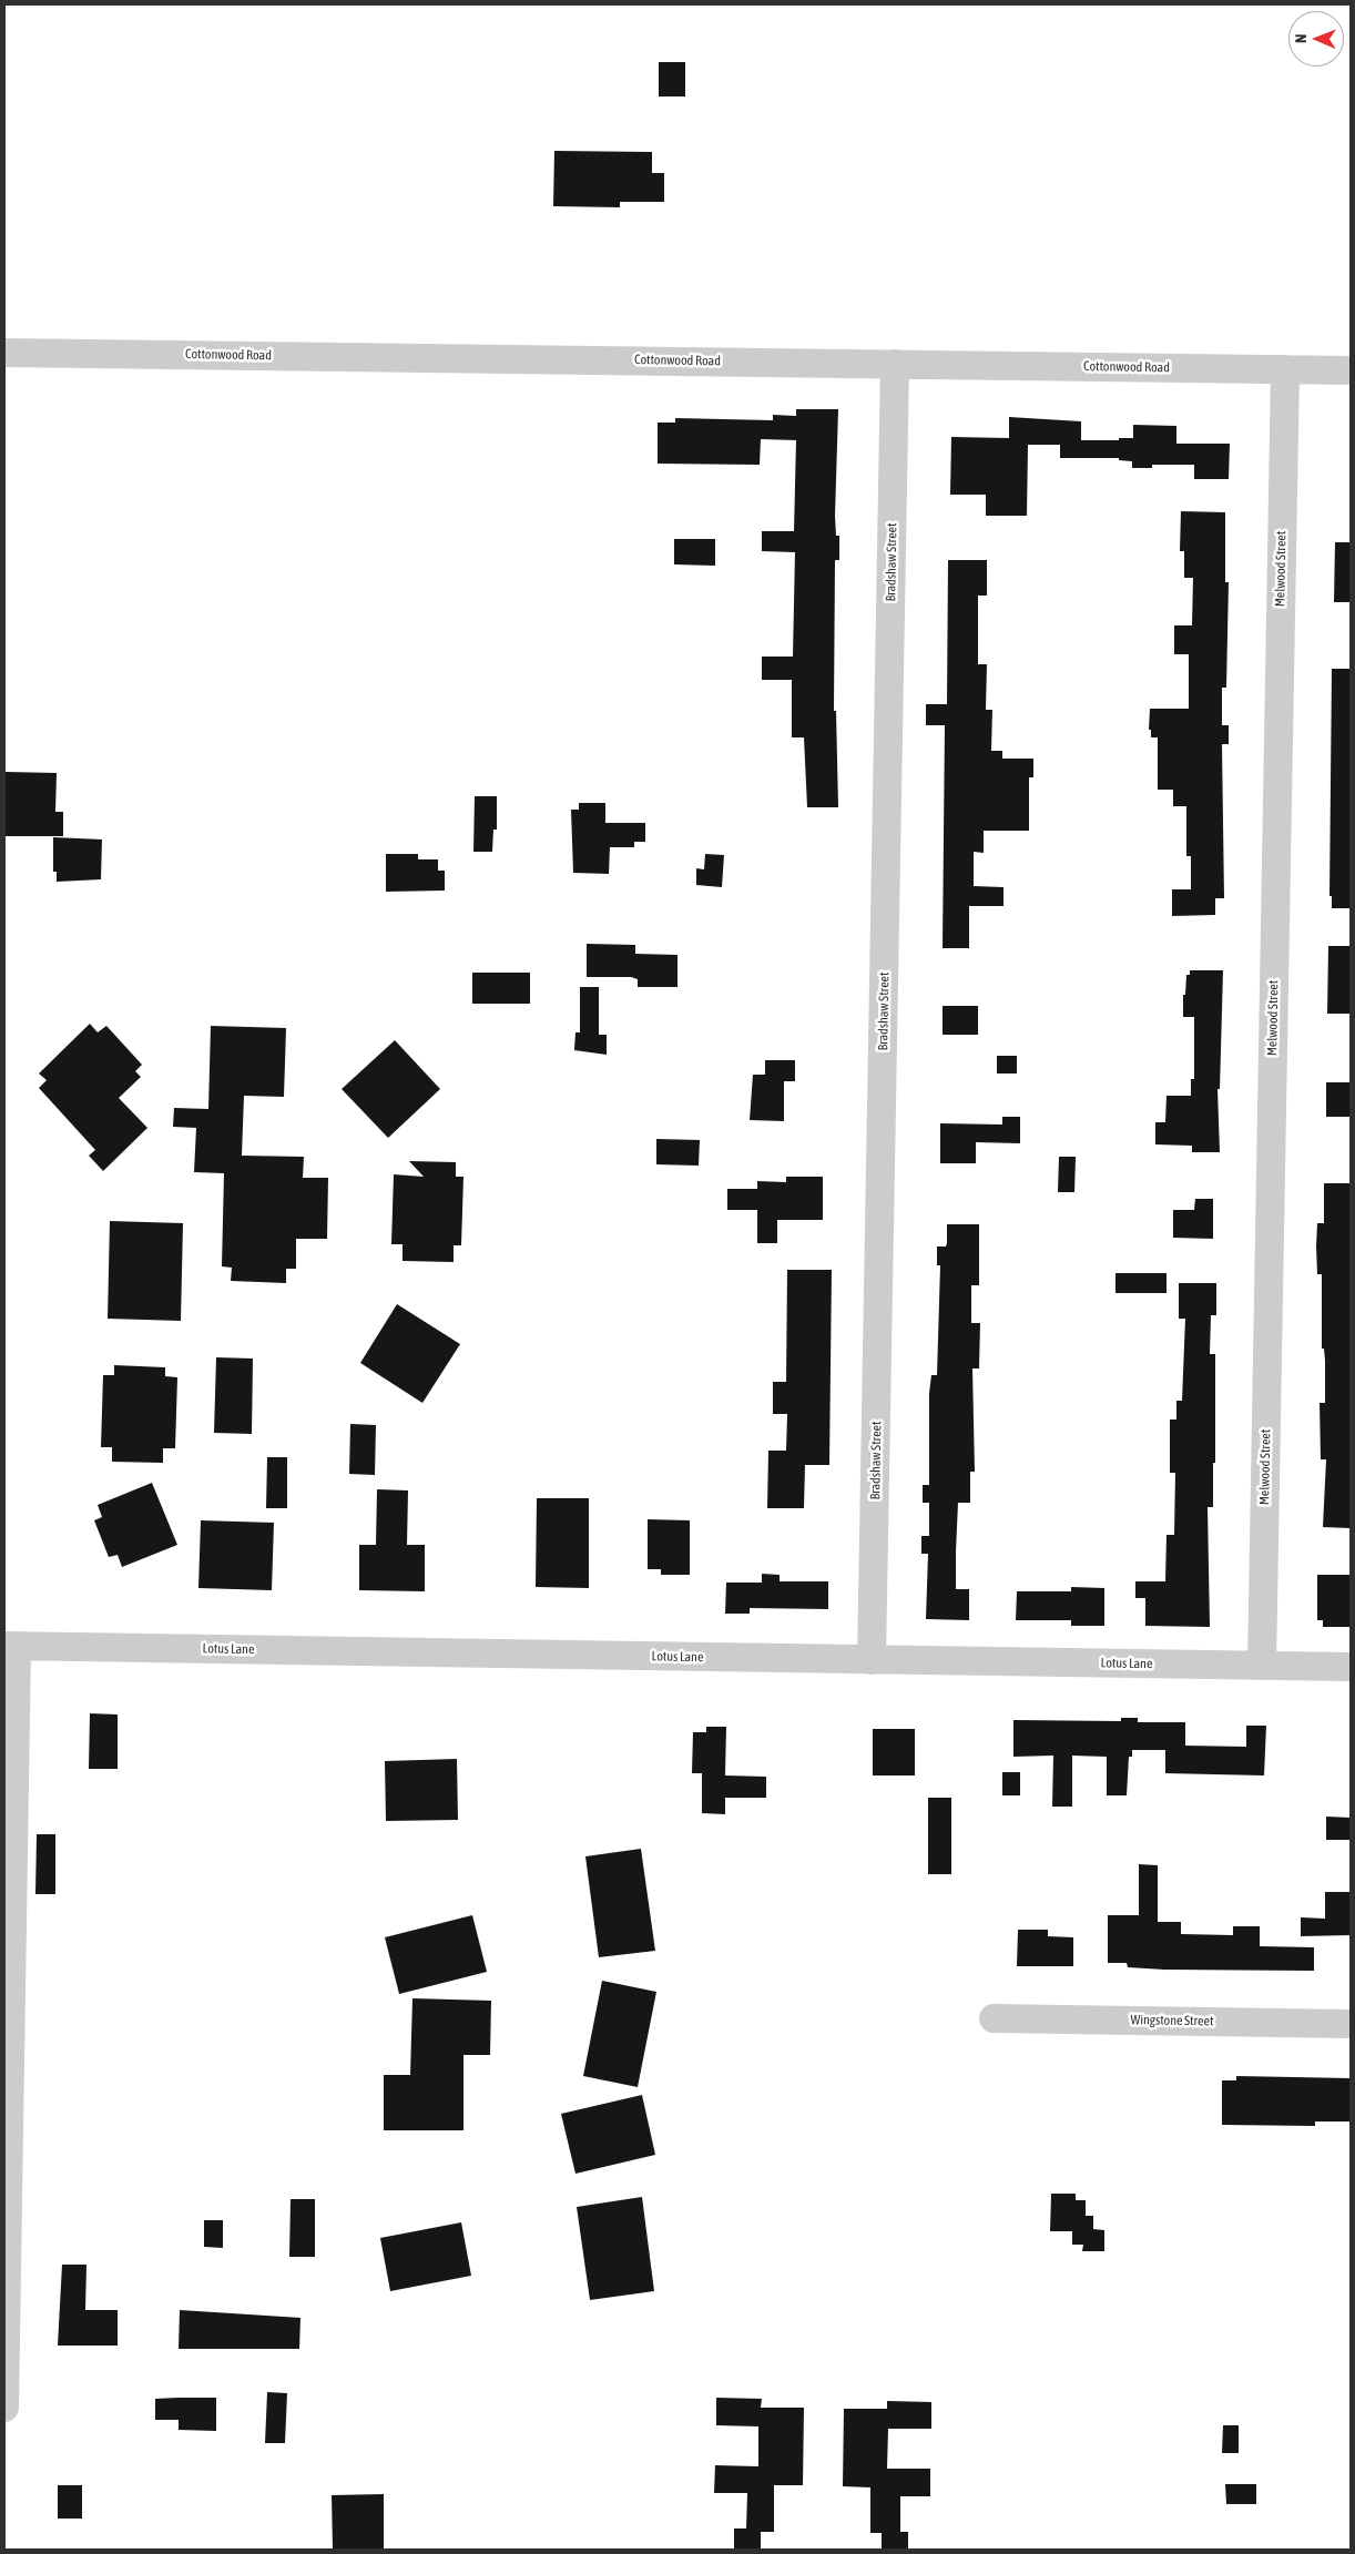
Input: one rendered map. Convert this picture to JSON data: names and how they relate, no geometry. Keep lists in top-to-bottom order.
{
  "streets": {
    "street": [
      "Cottonwood Road",
      "Bradshaw Street",
      "Melwood Street",
      "Lotus Lane",
      "Wingstone Street"
    ]
  },
  "crossings": [
    ["Cottonwood Road", "Bradshaw Street"],
    ["Cottonwood Road", "Melwood Street"],
    ["Bradshaw Street", "Lotus Lane"],
    ["Melwood Street", "Lotus Lane"]
  ],
  "north": "left"
}
